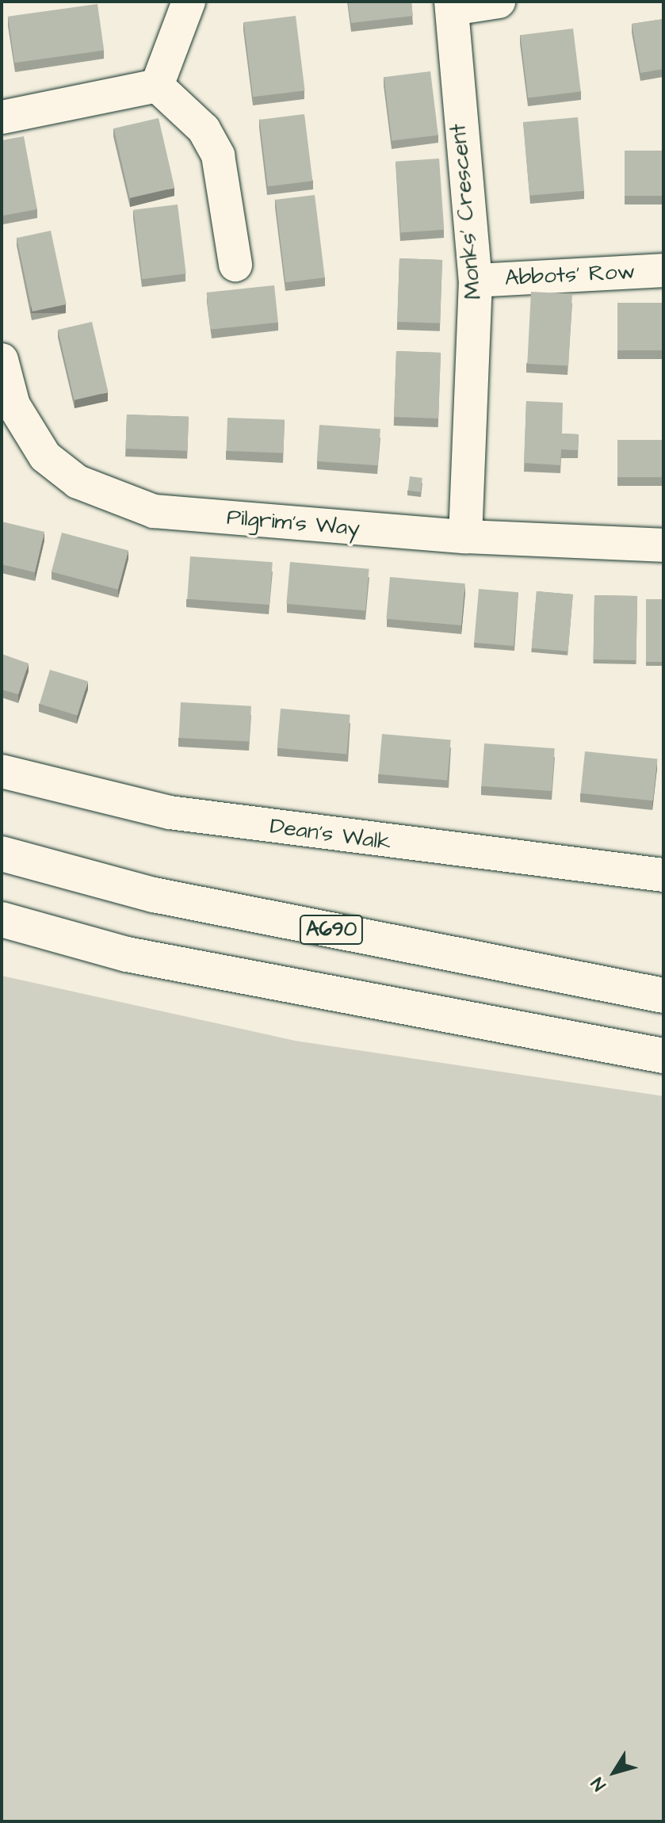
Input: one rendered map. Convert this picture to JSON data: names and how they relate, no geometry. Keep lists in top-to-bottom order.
{
  "streets": {
    "highway": ["A690"],
    "street": [
      "Monks' Crescent",
      "Abbots' Row",
      "Pilgrim's Way",
      "Dean's Walk"
    ]
  },
  "crossings": [
    ["Monks' Crescent", "Abbots' Row"],
    ["Monks' Crescent", "Pilgrim's Way"]
  ],
  "north": "bottom left"
}
